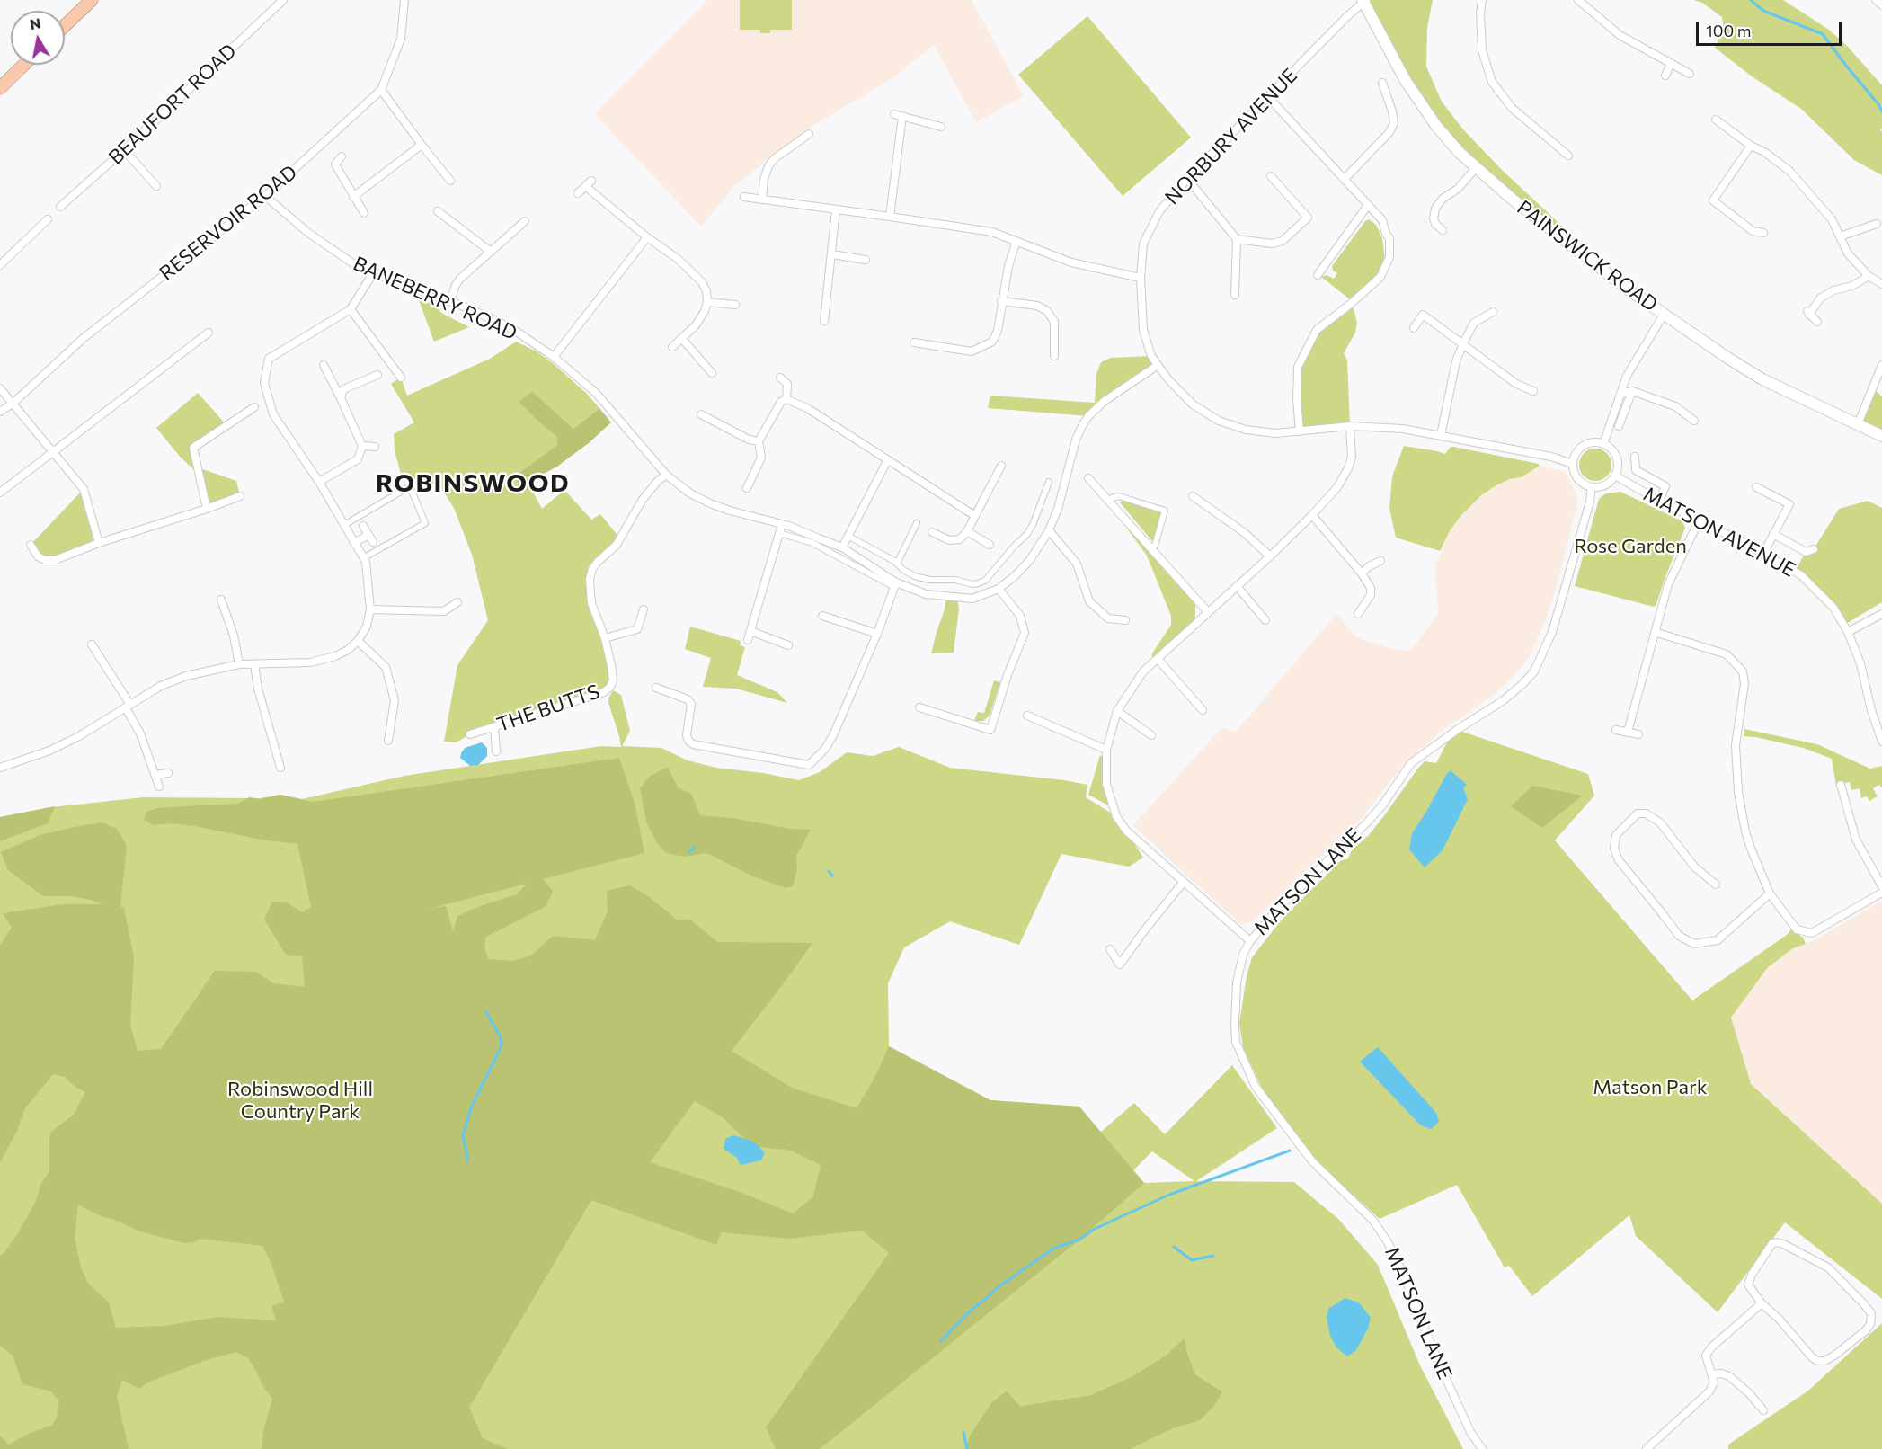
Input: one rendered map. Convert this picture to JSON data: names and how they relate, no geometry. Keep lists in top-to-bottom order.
{
  "streets": {
    "main road": ["PAINSWICK ROAD"],
    "street": [
      "BEAUFORT ROAD",
      "NORBURY AVENUE",
      "RESERVOIR ROAD",
      "BANEBERRY ROAD",
      "MATSON AVENUE",
      "THE BUTTS",
      "MATSON LANE"
    ]
  },
  "crossings": [
    ["NORBURY AVENUE", "PAINSWICK ROAD"],
    ["NORBURY AVENUE", "BANEBERRY ROAD"],
    ["NORBURY AVENUE", "MATSON AVENUE"],
    ["NORBURY AVENUE", "MATSON LANE"],
    ["RESERVOIR ROAD", "BANEBERRY ROAD"],
    ["BANEBERRY ROAD", "THE BUTTS"],
    ["MATSON AVENUE", "MATSON LANE"]
  ],
  "districts": ["ROBINSWOOD"],
  "parks": ["Rose Garden", "Matson Park", "Robinswood Hill Country Park"],
  "scale_bar": "100 m",
  "north": "top"
}
